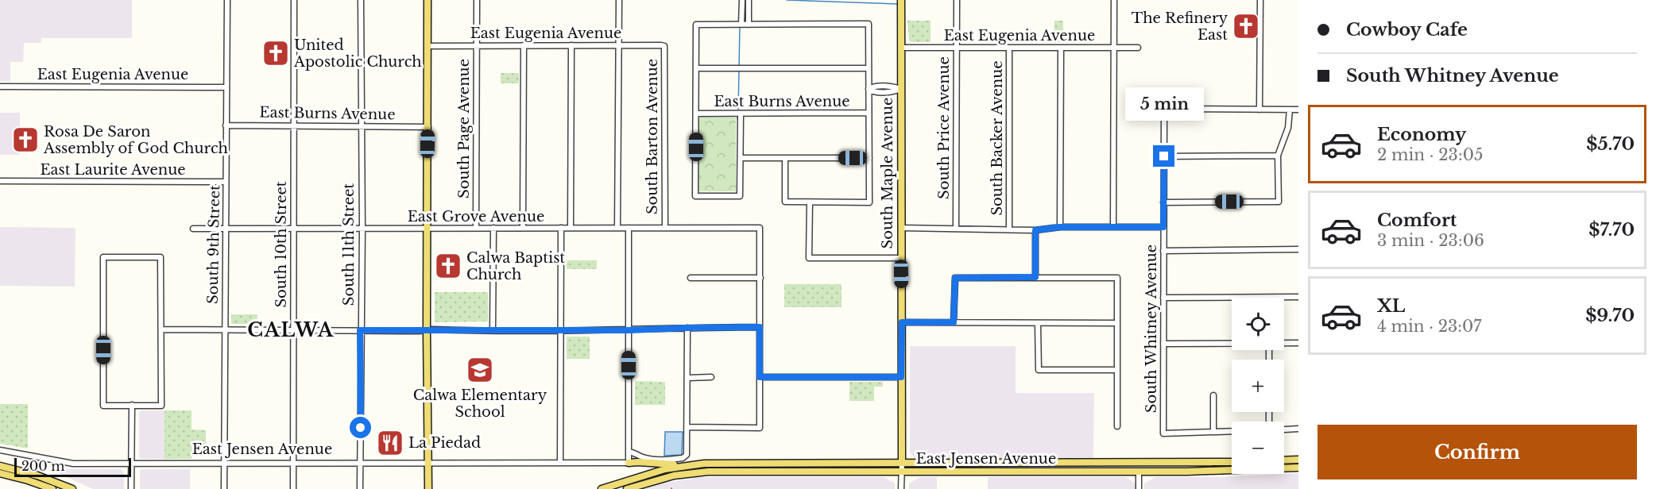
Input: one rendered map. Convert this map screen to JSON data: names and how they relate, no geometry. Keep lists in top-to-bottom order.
{
  "streets": {
    "main road": ["South Maple Avenue", "East Jensen Avenue"],
    "street": [
      "East Eugenia Avenue",
      "East Burns Avenue",
      "South Price Avenue",
      "South Page Avenue",
      "South Barton Avenue",
      "South Backer Avenue",
      "East Laurite Avenue",
      "East Grove Avenue",
      "South 9th Street",
      "South 10th Street",
      "South 11th Street",
      "South Whitney Avenue"
    ]
  },
  "crossings": [
    ["East Eugenia Avenue", "South Price Avenue"],
    ["East Eugenia Avenue", "South Page Avenue"],
    ["East Eugenia Avenue", "South Barton Avenue"],
    ["East Eugenia Avenue", "South Backer Avenue"],
    ["East Eugenia Avenue", "South Maple Avenue"],
    ["East Eugenia Avenue", "South 9th Street"],
    ["East Burns Avenue", "South Maple Avenue"],
    ["East Burns Avenue", "South 9th Street"],
    ["East Burns Avenue", "South 10th Street"],
    ["East Burns Avenue", "South 11th Street"],
    ["South Page Avenue", "East Grove Avenue"],
    ["South Barton Avenue", "East Grove Avenue"],
    ["East Laurite Avenue", "South 9th Street"],
    ["South Maple Avenue", "East Jensen Avenue"],
    ["East Grove Avenue", "South 9th Street"],
    ["East Grove Avenue", "South 10th Street"],
    ["East Grove Avenue", "South 11th Street"],
    ["South 9th Street", "East Jensen Avenue"],
    ["South 10th Street", "East Jensen Avenue"],
    ["South 11th Street", "East Jensen Avenue"]
  ],
  "districts": ["CALWA"],
  "places": {
    "church": [
      "The Refinery East",
      "United Apostolic Church",
      "Rosa De Saron Assembly of God Church",
      "Calwa Baptist Church"
    ],
    "school or university": ["Calwa Elementary School"],
    "restaurant": ["La Piedad"]
  },
  "scale_bar": "200 m",
  "page": {
    "banner": ["Cowboy Cafe", "South Whitney Avenue"],
    "bubble": "5 min",
    "list": [
      {
        "name": "Economy",
        "note": "2 min · 23:05",
        "value": "$5.70"
      },
      {
        "name": "Comfort",
        "note": "3 min · 23:06",
        "value": "$7.70"
      },
      {
        "name": "XL",
        "note": "4 min · 23:07",
        "value": "$9.70"
      }
    ],
    "map_buttons": ["+", "−"],
    "buttons": "Confirm",
    "scale": "200 m"
  }
}
